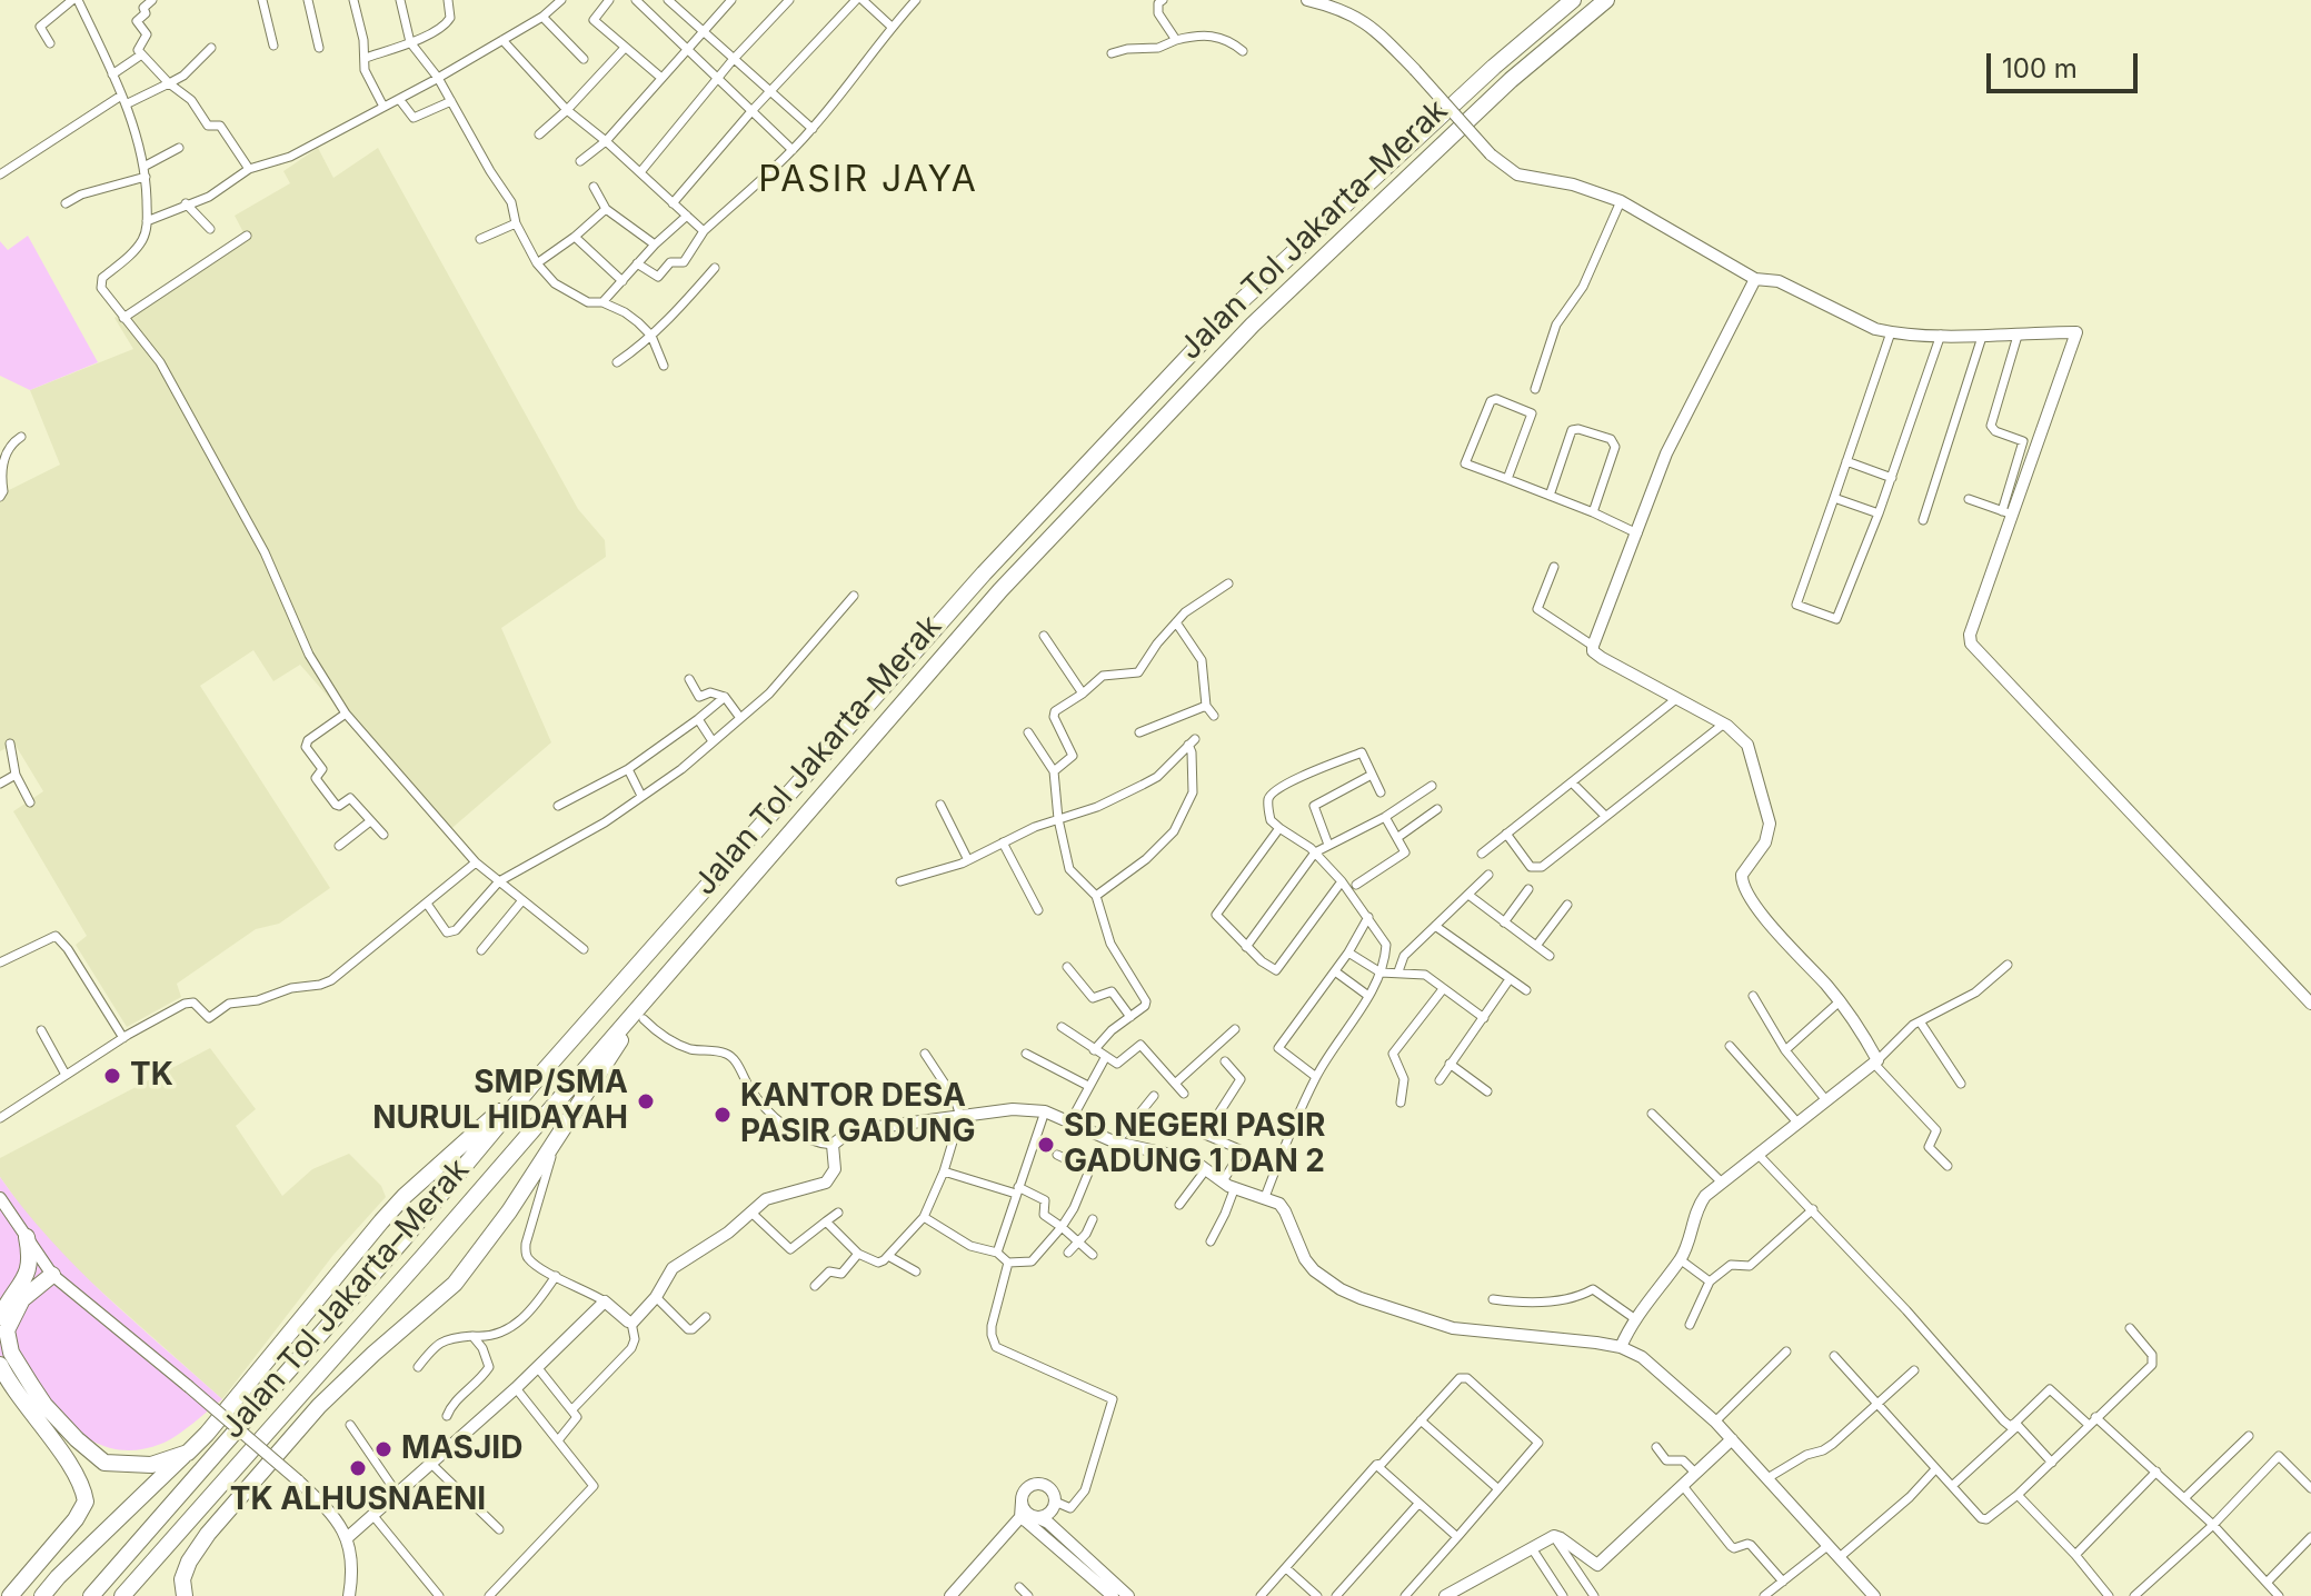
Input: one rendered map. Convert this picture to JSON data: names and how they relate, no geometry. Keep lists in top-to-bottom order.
{
  "streets": {
    "highway": ["Jalan Tol Jakarta–Merak"]
  },
  "districts": ["PASIR JAYA"],
  "places": [
    "TK",
    "SMP/SMA NURUL HIDAYAH",
    "KANTOR DESA PASIR GADUNG",
    "SD NEGERI PASIR GADUNG 1 DAN 2",
    "MASJID",
    "TK ALHUSNAENI"
  ],
  "scale_bar": "100 m"
}
